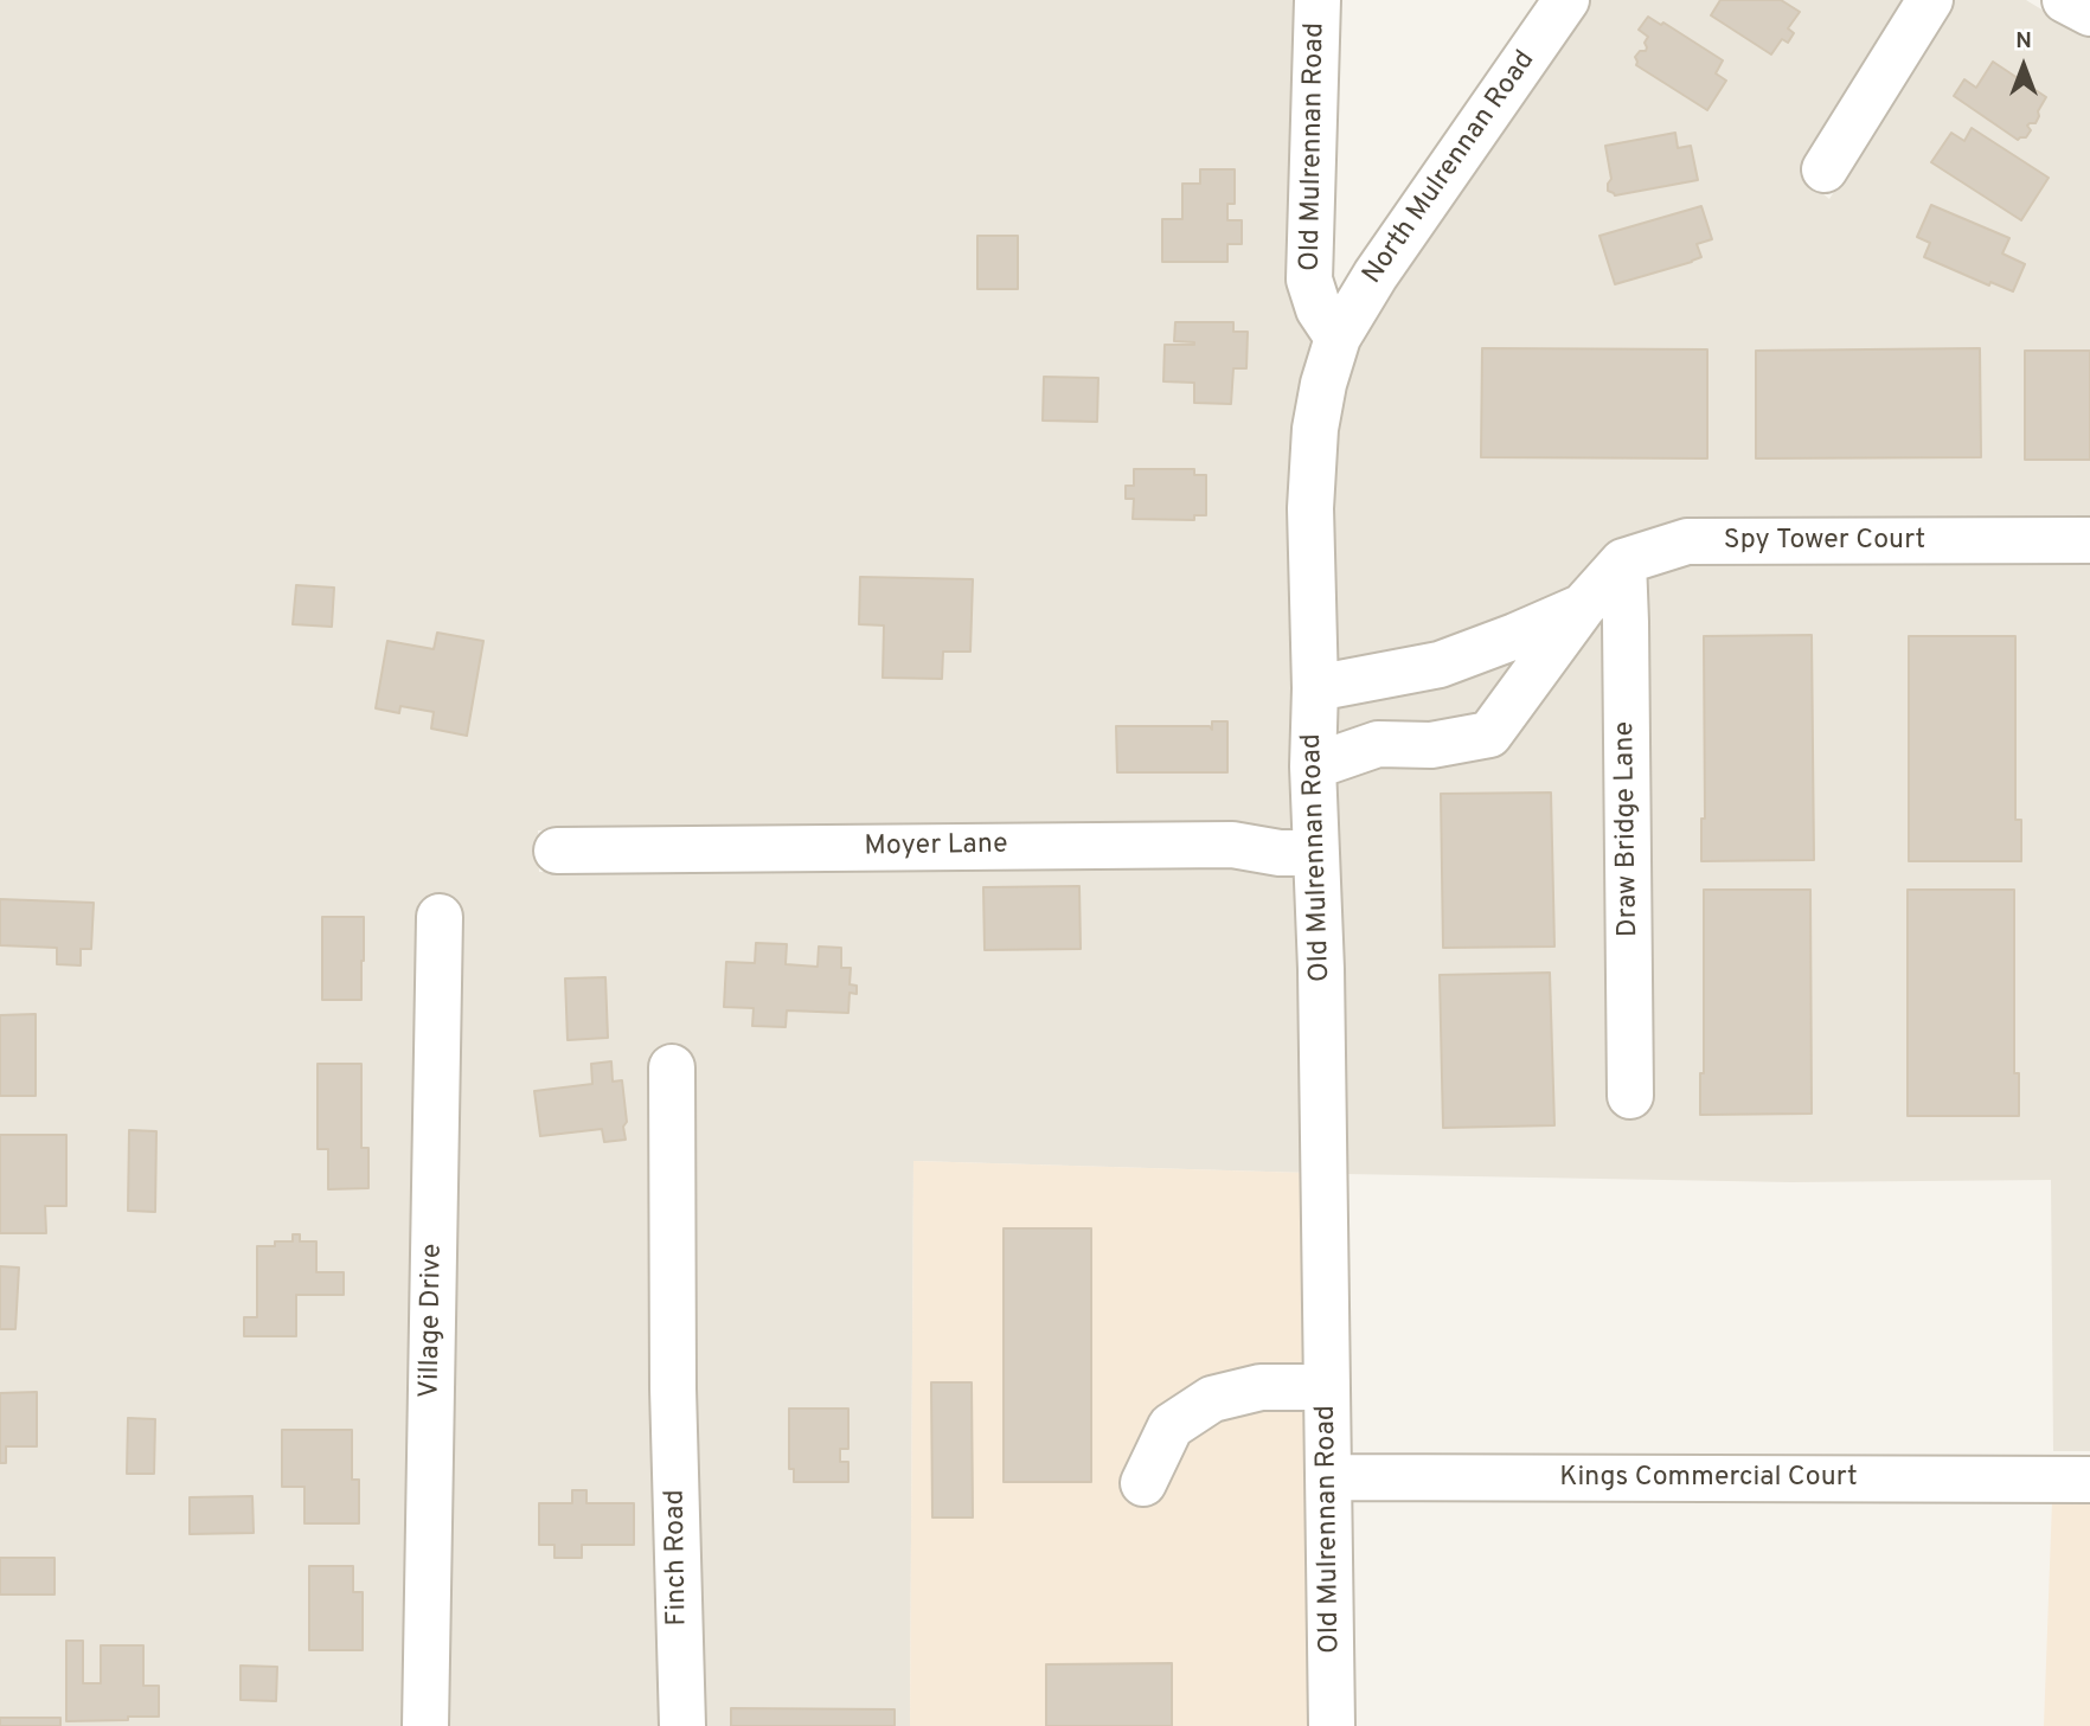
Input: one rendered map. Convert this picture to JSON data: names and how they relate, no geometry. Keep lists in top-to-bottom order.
{
  "streets": {
    "street": [
      "Old Mulrennan Road",
      "North Mulrennan Road",
      "Spy Tower Court",
      "Draw Bridge Lane",
      "Moyer Lane",
      "Village Drive",
      "Kings Commercial Court",
      "Finch Road"
    ]
  },
  "crossings": [
    ["Old Mulrennan Road", "North Mulrennan Road"],
    ["Old Mulrennan Road", "Moyer Lane"],
    ["Old Mulrennan Road", "Kings Commercial Court"],
    ["Spy Tower Court", "Draw Bridge Lane"]
  ],
  "north": "top"
}
